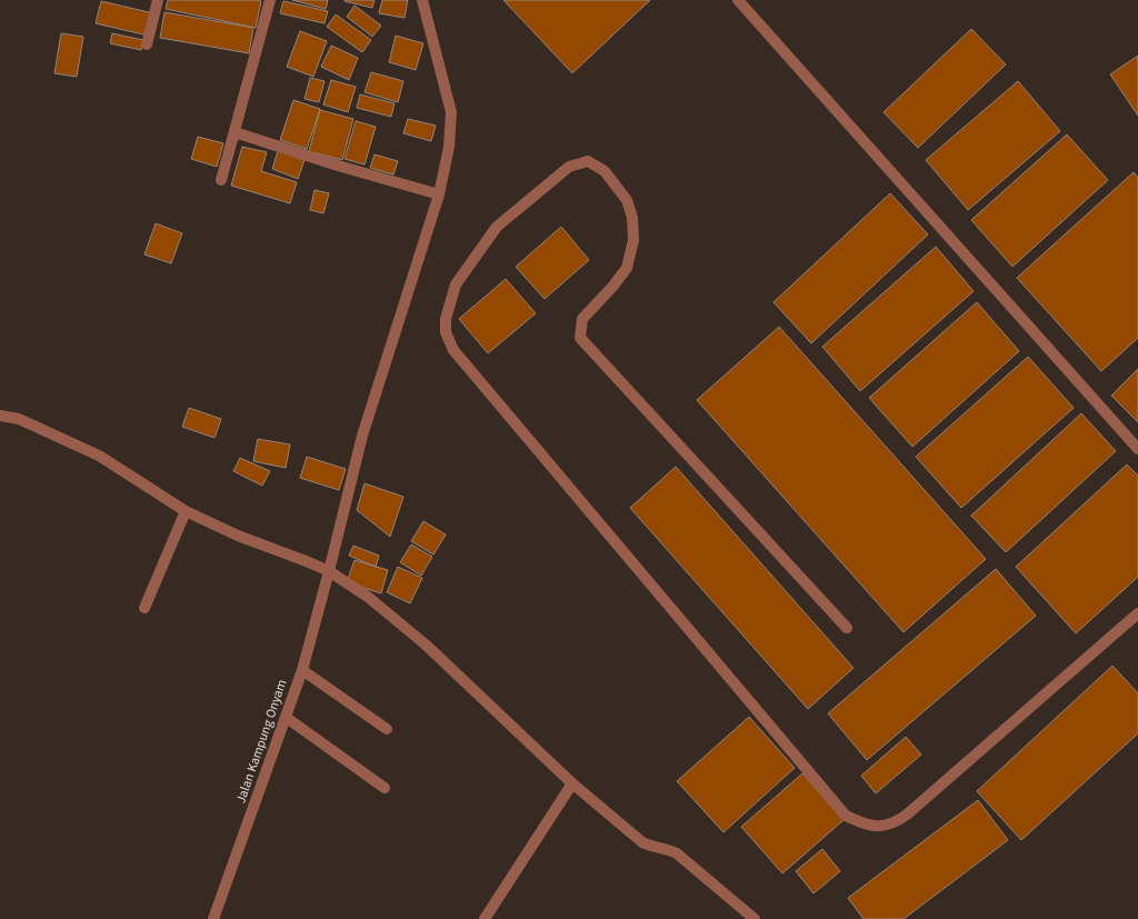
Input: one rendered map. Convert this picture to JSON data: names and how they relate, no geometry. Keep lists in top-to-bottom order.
{
  "streets": {
    "street": ["Jalan Kampung Onyam"]
  }
}
